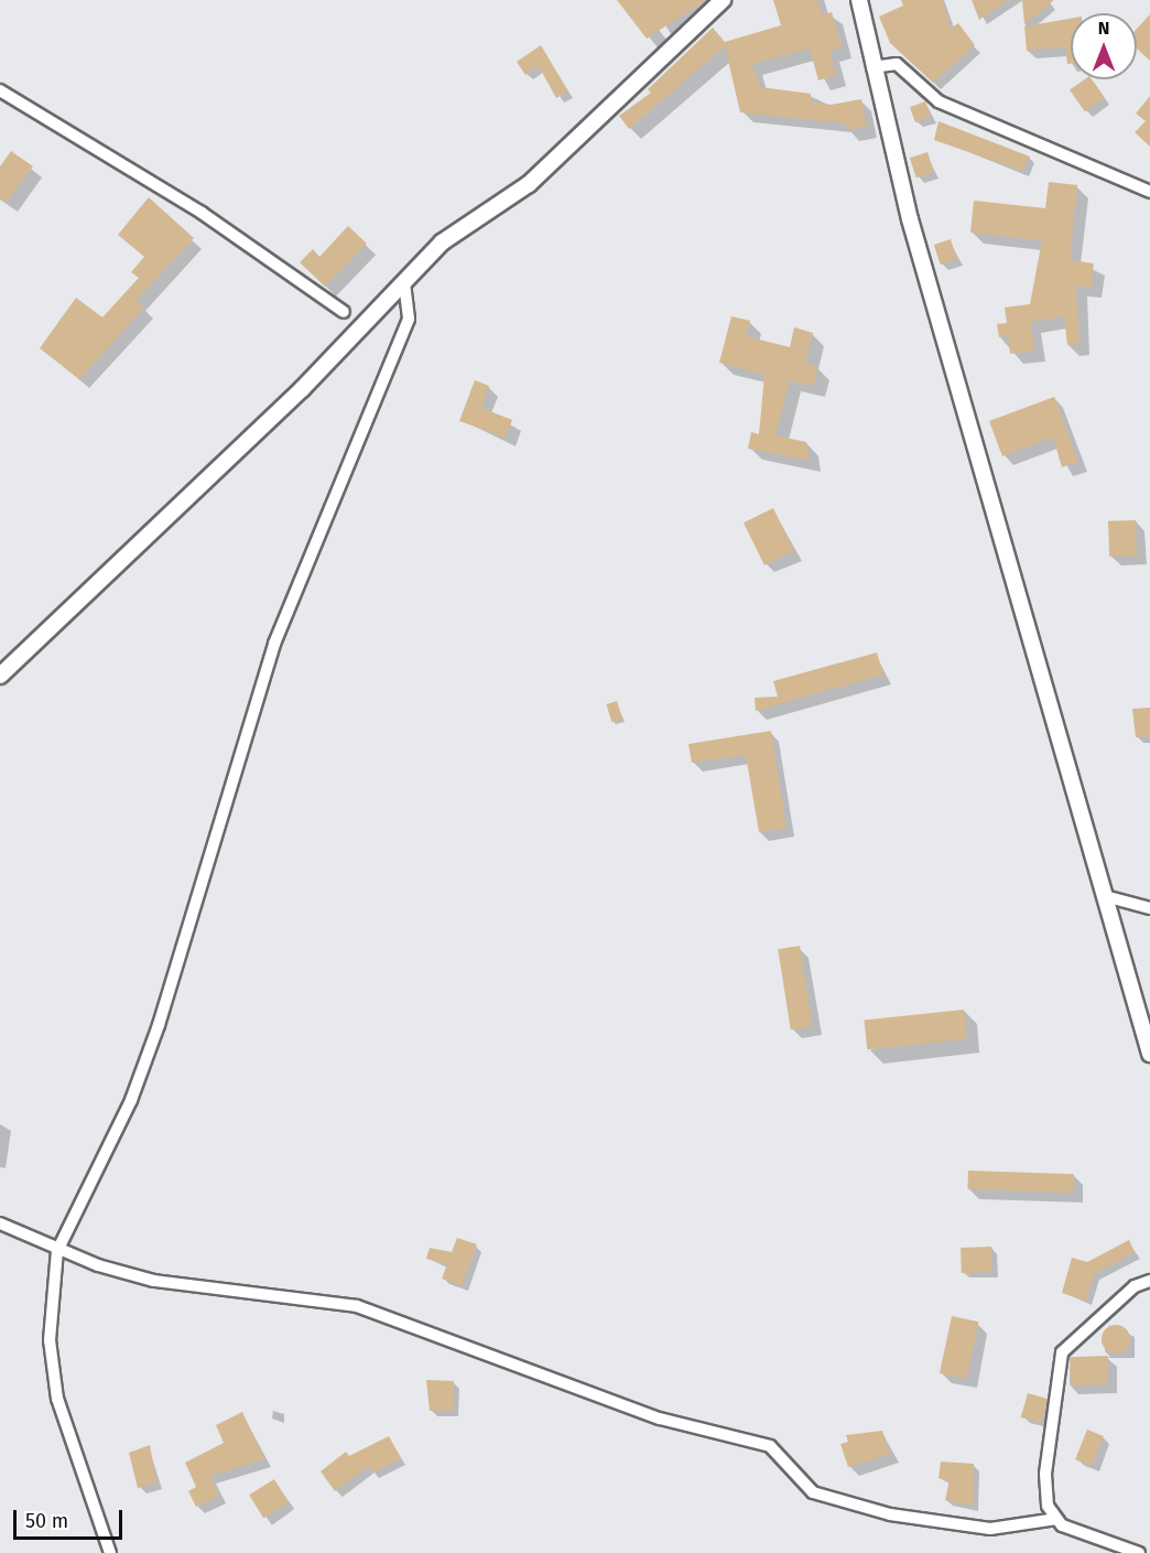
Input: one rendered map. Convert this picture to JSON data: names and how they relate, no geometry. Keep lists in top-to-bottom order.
{
  "scale_bar": "50 m",
  "north": "top"
}
